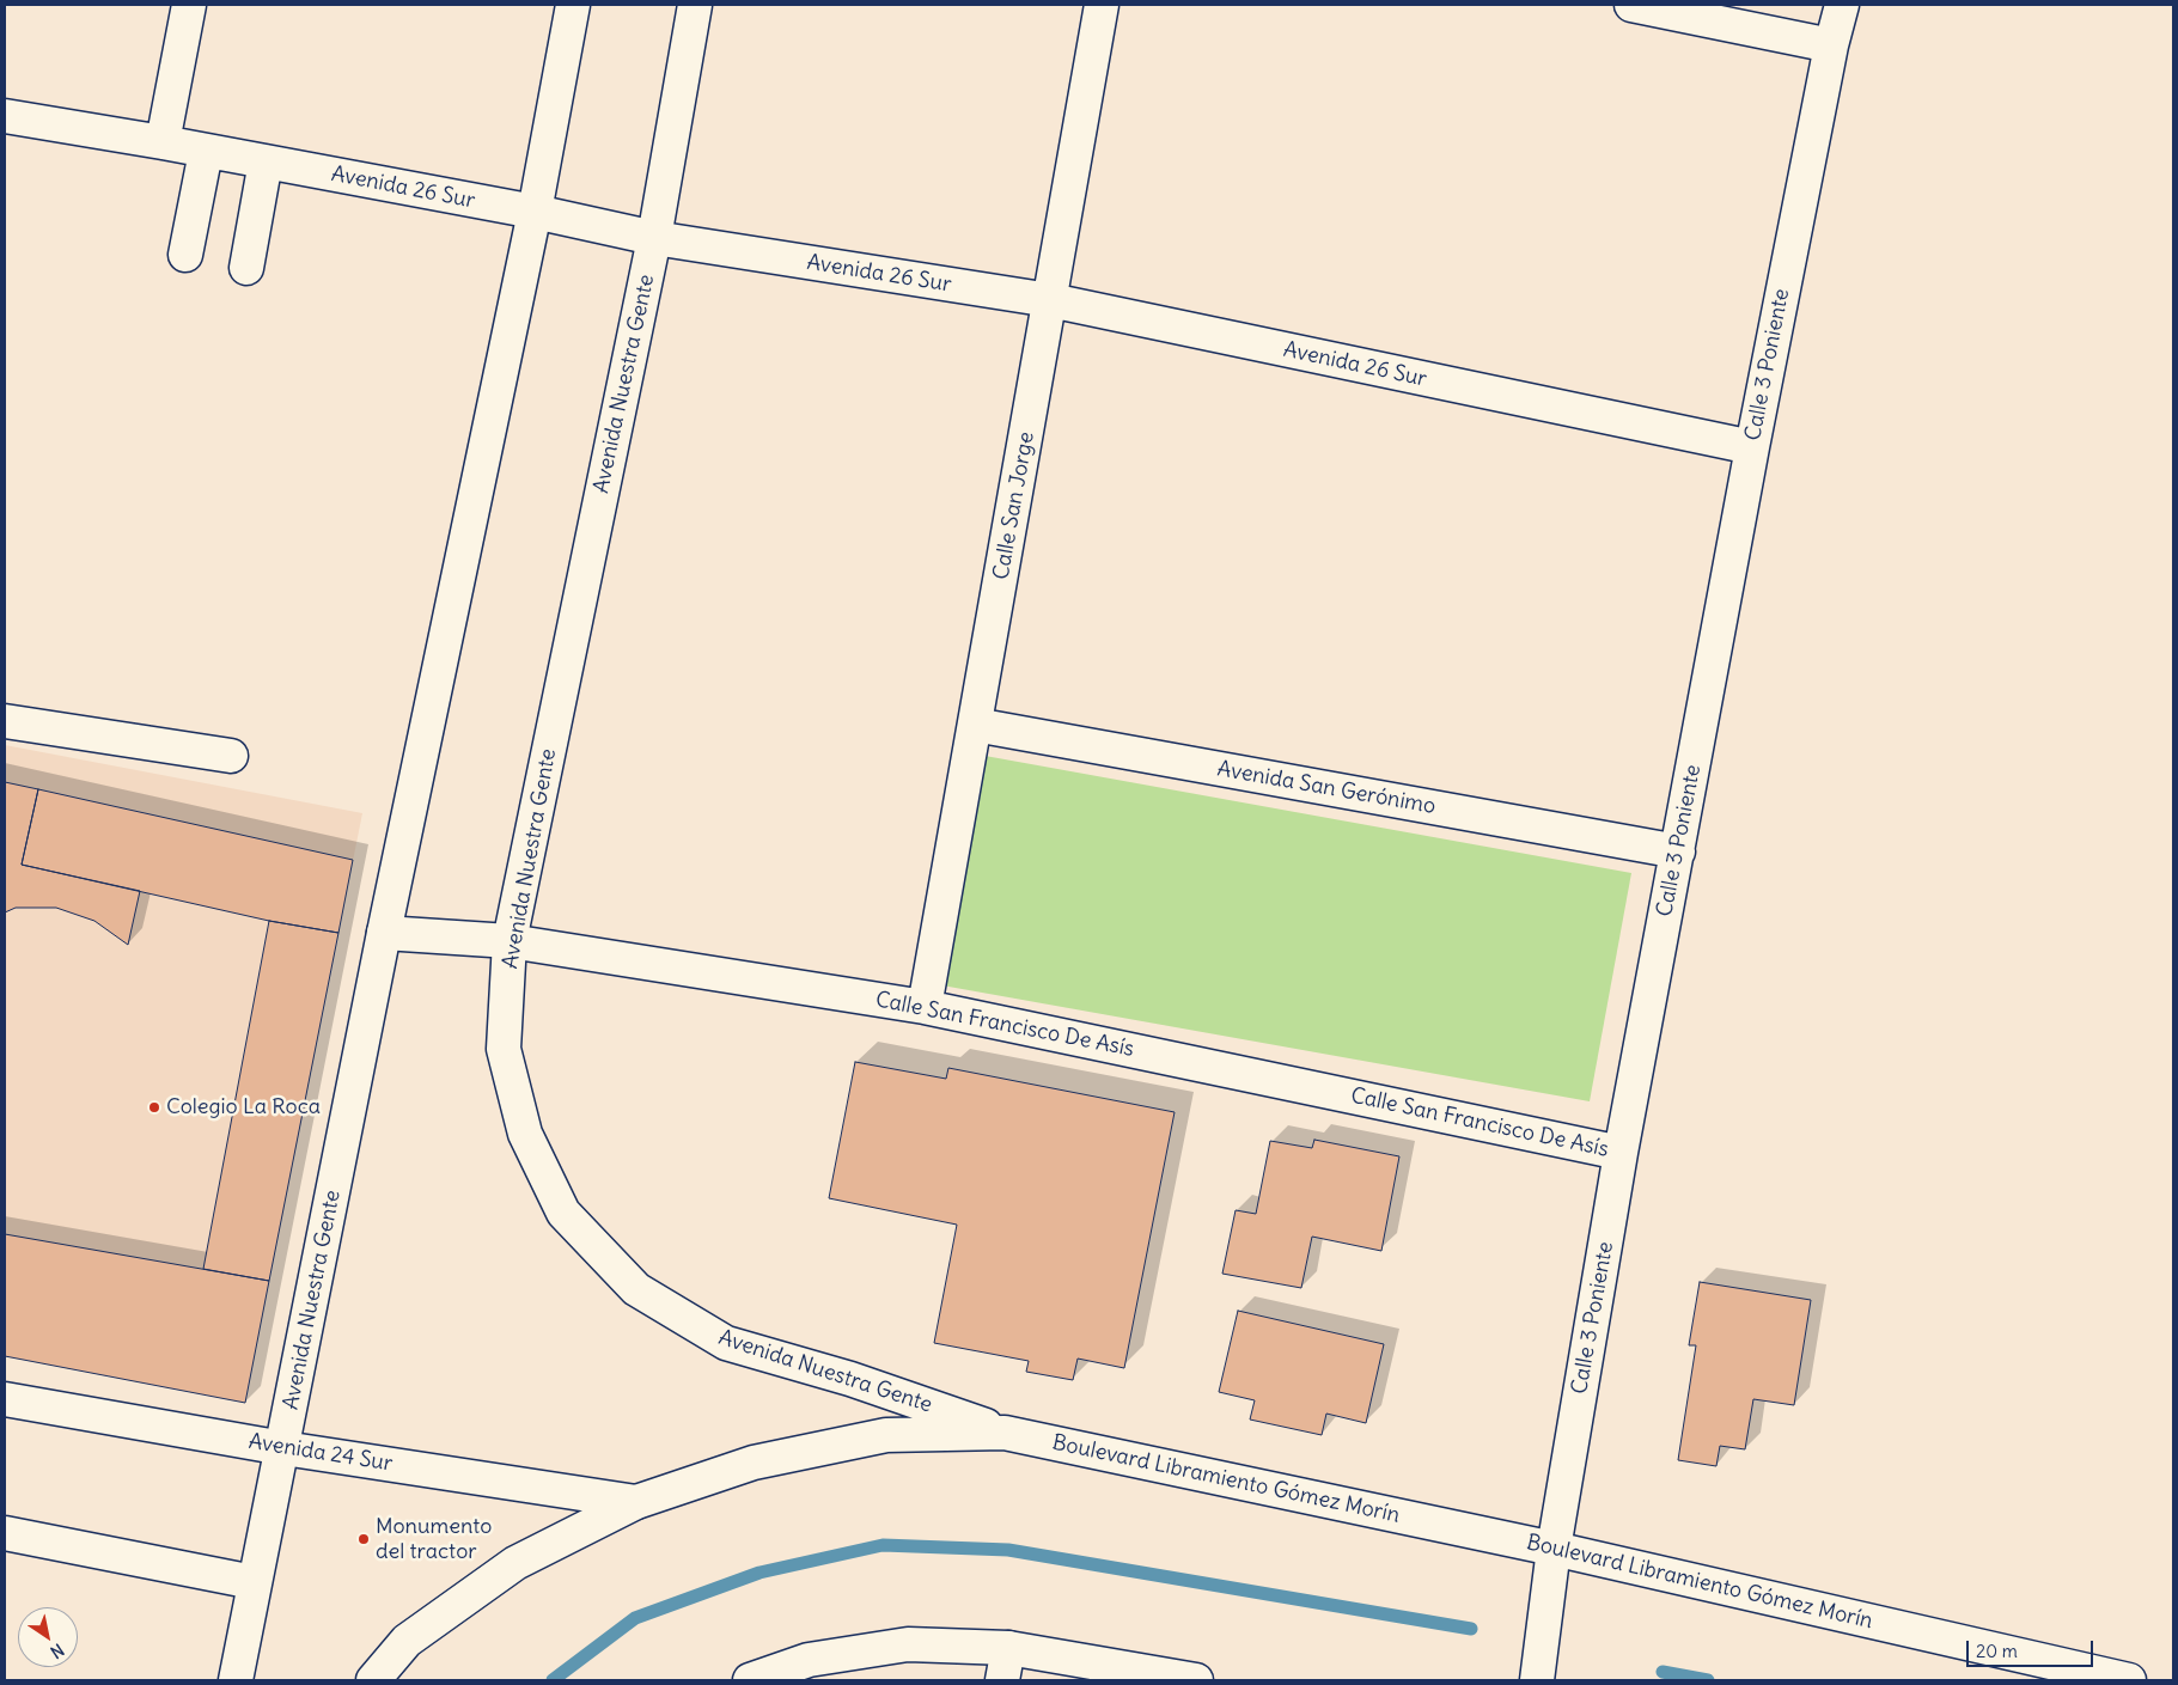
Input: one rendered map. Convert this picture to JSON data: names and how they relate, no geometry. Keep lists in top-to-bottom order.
{
  "streets": {
    "street": [
      "Avenida 26 Sur",
      "Calle 3 Poniente",
      "Avenida Nuestra Gente",
      "Calle San Jorge",
      "Avenida San Gerónimo",
      "Calle San Francisco De Asís",
      "Avenida 24 Sur",
      "Boulevard Libramiento Gómez Morín"
    ]
  },
  "crossings": [
    ["Avenida 26 Sur", "Calle 3 Poniente"],
    ["Avenida 26 Sur", "Avenida Nuestra Gente"],
    ["Avenida 26 Sur", "Calle San Jorge"],
    ["Calle 3 Poniente", "Avenida San Gerónimo"],
    ["Calle 3 Poniente", "Calle San Francisco De Asís"],
    ["Calle 3 Poniente", "Boulevard Libramiento Gómez Morín"],
    ["Avenida Nuestra Gente", "Calle San Francisco De Asís"],
    ["Avenida Nuestra Gente", "Avenida 24 Sur"],
    ["Avenida Nuestra Gente", "Boulevard Libramiento Gómez Morín"],
    ["Calle San Jorge", "Avenida San Gerónimo"],
    ["Calle San Jorge", "Calle San Francisco De Asís"],
    ["Avenida 24 Sur", "Boulevard Libramiento Gómez Morín"]
  ],
  "places": ["Colegio La Roca", "Monumento del tractor"],
  "scale_bar": "20 m",
  "north": "bottom right"
}
